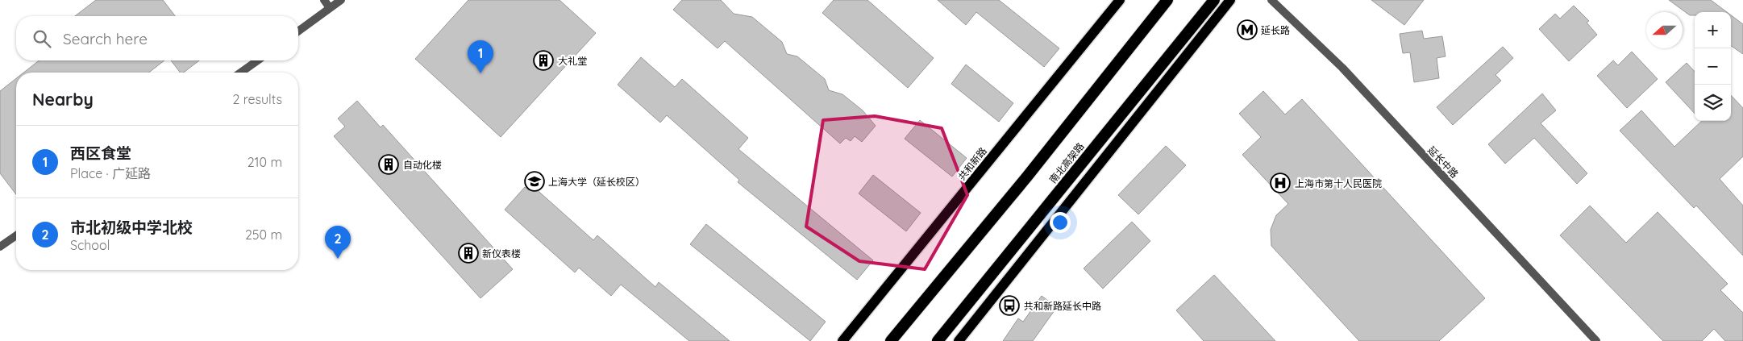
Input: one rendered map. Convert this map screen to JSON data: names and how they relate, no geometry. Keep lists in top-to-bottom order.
{
  "streets": {
    "highway": ["南北高架路"],
    "main road": ["共和新路"],
    "street": ["延长中路"]
  },
  "places": {
    "metro station": ["延长路"],
    "building": ["大礼堂", "自动化楼", "新仪表楼"],
    "school or university": ["上海大学（延长校区）"],
    "hospital": ["上海市第十人民医院"],
    "bus stop": ["共和新路延长中路"]
  },
  "north": "left",
  "page": {
    "map_buttons": ["+", "−"],
    "search": "Search here",
    "pins": ["1", "2"],
    "heading": ["Nearby", "2 results"],
    "list": [
      {
        "mark": "1",
        "name": "西区食堂",
        "note": "Place · 广延路",
        "value": "210 m"
      },
      {
        "mark": "2",
        "name": "市北初级中学北校",
        "note": "School",
        "value": "250 m"
      }
    ]
  }
}
